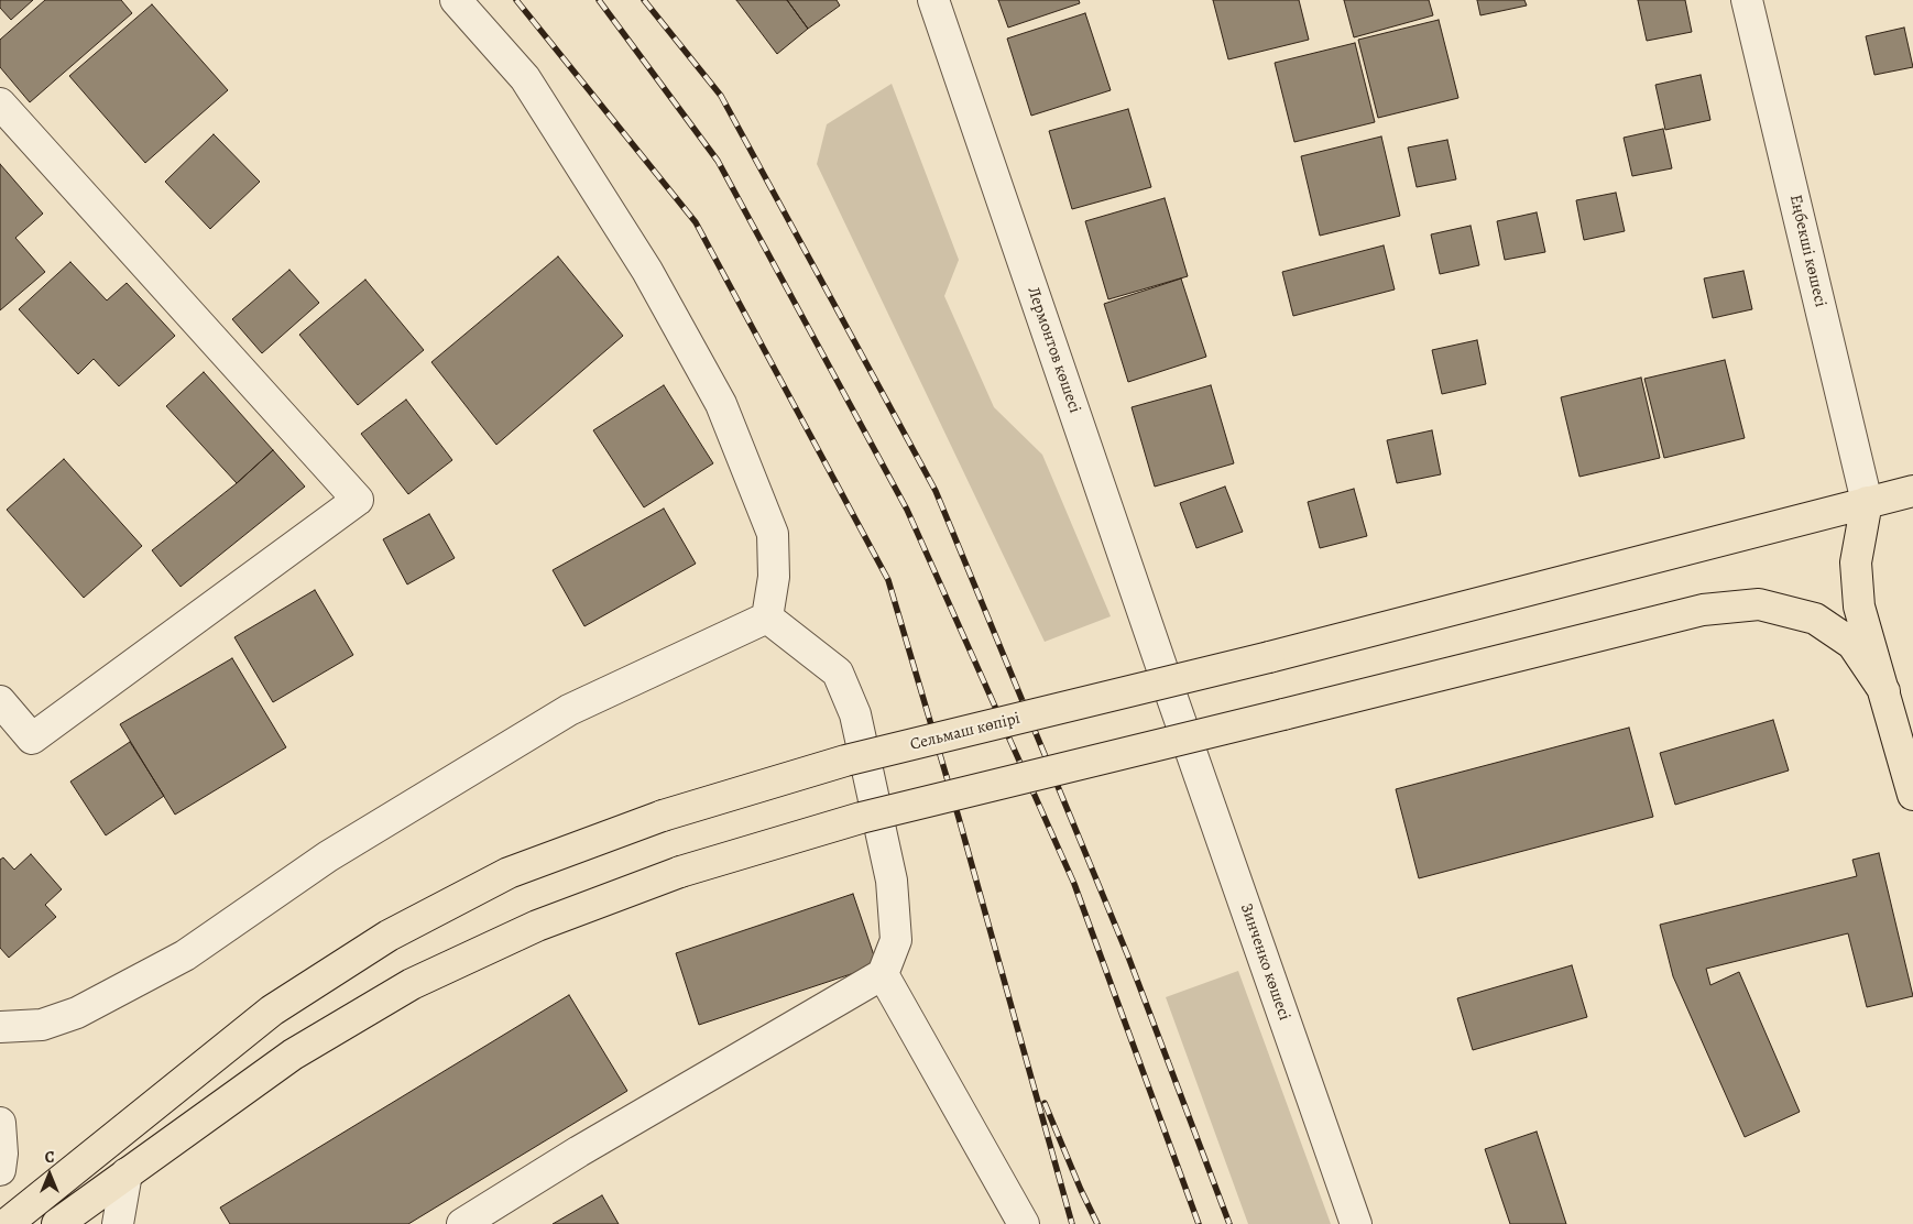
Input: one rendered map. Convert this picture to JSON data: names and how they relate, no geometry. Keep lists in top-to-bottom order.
{
  "streets": {
    "main road": ["Сельмаш көпірі"],
    "street": ["Еңбекші көшесі", "Лермонтов көшесі", "Зинченко көшесі"]
  },
  "crossings": [
    ["Еңбекші көшесі", "Сельмаш көпірі"],
    ["Лермонтов көшесі", "Зинченко көшесі"]
  ],
  "north": "top"
}
